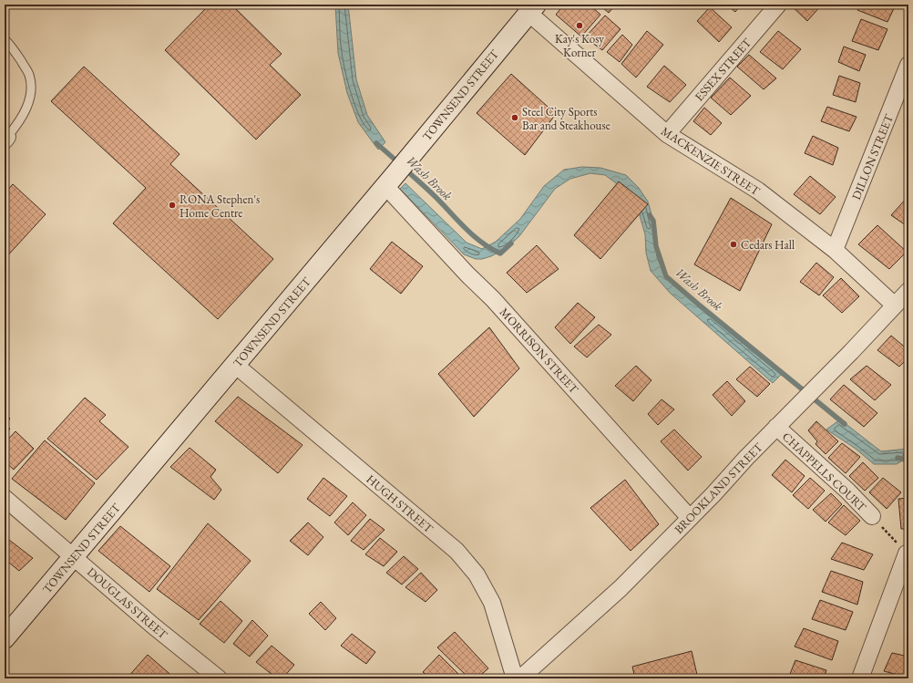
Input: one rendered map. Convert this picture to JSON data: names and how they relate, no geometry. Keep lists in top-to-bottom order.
{
  "streets": {
    "main road": ["TOWNSEND STREET"],
    "street": [
      "ESSEX STREET",
      "DILLON STREET",
      "MACKENZIE STREET",
      "MORRISON STREET",
      "CHAPPELLS COURT",
      "BROOKLAND STREET",
      "HUGH STREET",
      "DOUGLAS STREET"
    ]
  },
  "crossings": [
    ["ESSEX STREET", "MACKENZIE STREET"],
    ["TOWNSEND STREET", "MACKENZIE STREET"],
    ["TOWNSEND STREET", "MORRISON STREET"],
    ["TOWNSEND STREET", "HUGH STREET"],
    ["TOWNSEND STREET", "DOUGLAS STREET"],
    ["DILLON STREET", "MACKENZIE STREET"],
    ["MACKENZIE STREET", "BROOKLAND STREET"],
    ["MORRISON STREET", "BROOKLAND STREET"],
    ["CHAPPELLS COURT", "BROOKLAND STREET"]
  ],
  "water": ["Wash Brook"],
  "places": [
    "Kay's Kosy Korner",
    "Steel City Sports Bar and Steakhouse",
    "RONA Stephen's Home Centre",
    "Cedars Hall"
  ]
}
